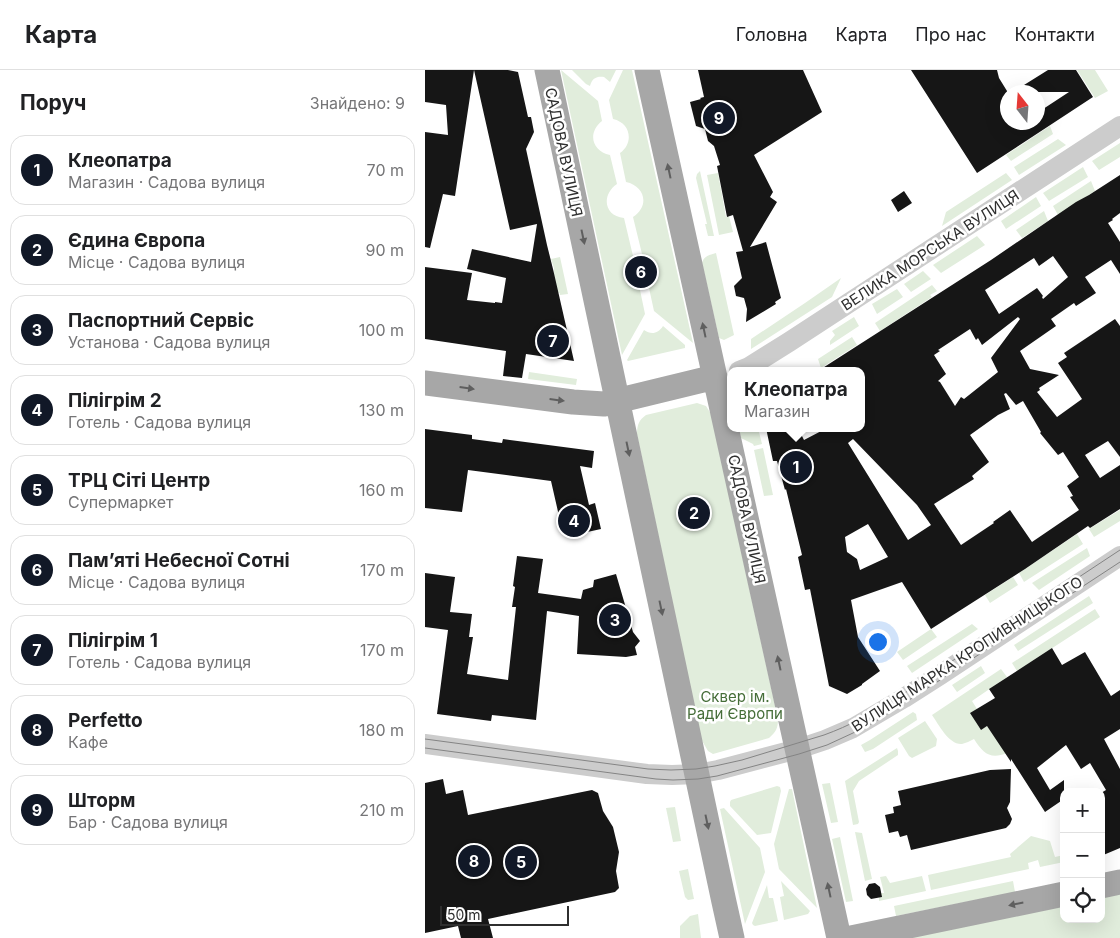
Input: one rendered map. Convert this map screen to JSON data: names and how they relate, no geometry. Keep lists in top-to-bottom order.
{
  "streets": {
    "main road": ["САДОВА ВУЛИЦЯ"],
    "street": ["ВЕЛИКА МОРСЬКА ВУЛИЦЯ", "ВУЛИЦЯ МАРКА КРОПИВНИЦЬКОГО"]
  },
  "crossings": [
    ["САДОВА ВУЛИЦЯ", "ВУЛИЦЯ МАРКА КРОПИВНИЦЬКОГО"]
  ],
  "parks": ["Сквер ім. Ради Європи"],
  "scale_bar": "50 m",
  "north": "top",
  "page": {
    "header": "Карта",
    "nav": [
      "Головна",
      "Карта",
      "Про нас",
      "Контакти"
    ],
    "heading": ["Поруч", "Знайдено: 9"],
    "pins": [
      "9",
      "6",
      "7",
      "1",
      "2",
      "4",
      "3",
      "8",
      "5"
    ],
    "list": [
      {
        "mark": "1",
        "name": "Клеопатра",
        "note": "Магазин · Садова вулиця",
        "value": "70 m"
      },
      {
        "mark": "2",
        "name": "Єдина Європа",
        "note": "Місце · Садова вулиця",
        "value": "90 m"
      },
      {
        "mark": "3",
        "name": "Паспортний Сервіс",
        "note": "Установа · Садова вулиця",
        "value": "100 m"
      },
      {
        "mark": "4",
        "name": "Пілігрім 2",
        "note": "Готель · Садова вулиця",
        "value": "130 m"
      },
      {
        "mark": "5",
        "name": "ТРЦ Сіті Центр",
        "note": "Супермаркет",
        "value": "160 m"
      },
      {
        "mark": "6",
        "name": "Пам’яті Небесної Сотні",
        "note": "Місце · Садова вулиця",
        "value": "170 m"
      },
      {
        "mark": "7",
        "name": "Пілігрім 1",
        "note": "Готель · Садова вулиця",
        "value": "170 m"
      },
      {
        "mark": "8",
        "name": "Perfetto",
        "note": "Кафе",
        "value": "180 m"
      },
      {
        "mark": "9",
        "name": "Шторм",
        "note": "Бар · Садова вулиця",
        "value": "210 m"
      }
    ],
    "popup": ["Клеопатра", "Магазин"],
    "map_buttons": ["+", "−"],
    "scale": "50 m"
  }
}
